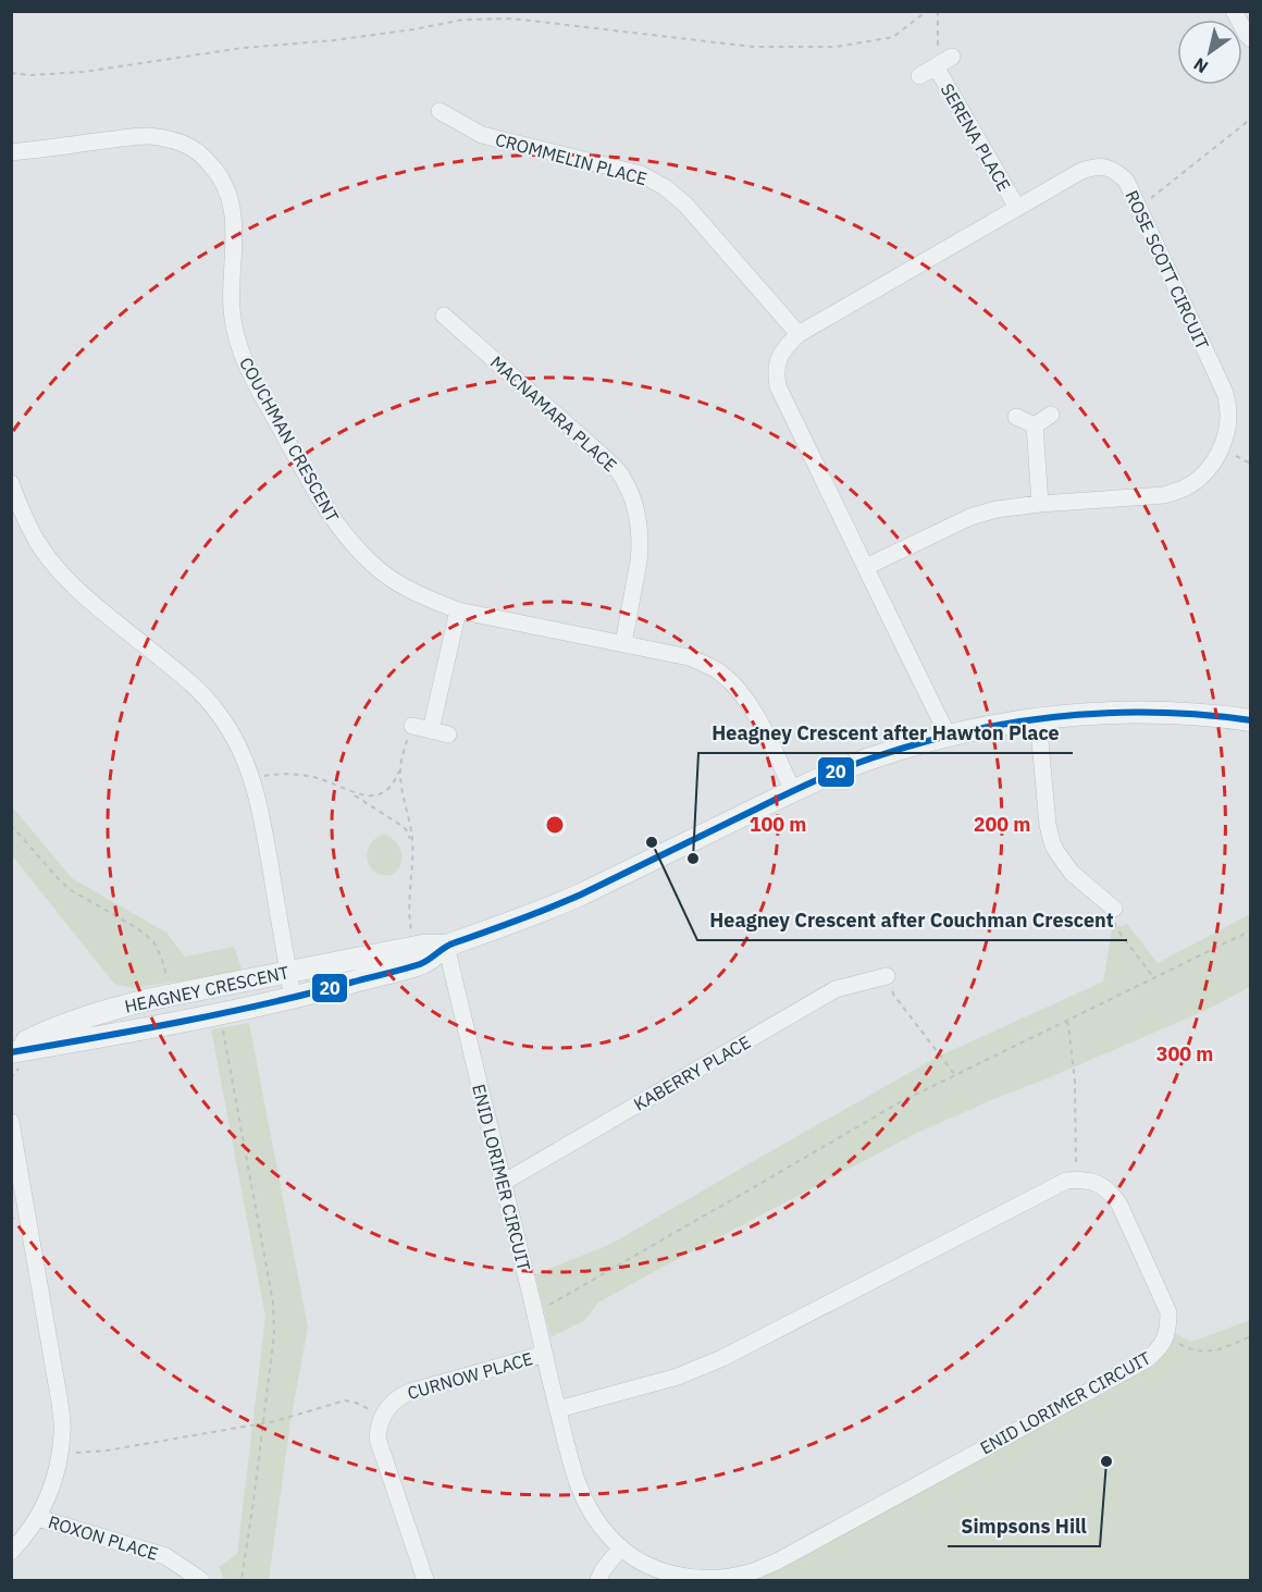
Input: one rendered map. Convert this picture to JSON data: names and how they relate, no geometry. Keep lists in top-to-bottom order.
{
  "streets": {
    "street": [
      "SERENA PLACE",
      "CROMMELIN PLACE",
      "ROSE SCOTT CIRCUIT",
      "MACNAMARA PLACE",
      "COUCHMAN CRESCENT",
      "HEAGNEY CRESCENT",
      "KABERRY PLACE",
      "ENID LORIMER CIRCUIT",
      "CURNOW PLACE",
      "ROXON PLACE"
    ]
  },
  "crossings": [
    ["SERENA PLACE", "ROSE SCOTT CIRCUIT"],
    ["CROMMELIN PLACE", "ROSE SCOTT CIRCUIT"],
    ["ROSE SCOTT CIRCUIT", "HEAGNEY CRESCENT"],
    ["MACNAMARA PLACE", "COUCHMAN CRESCENT"],
    ["COUCHMAN CRESCENT", "HEAGNEY CRESCENT"],
    ["HEAGNEY CRESCENT", "ENID LORIMER CIRCUIT"],
    ["KABERRY PLACE", "ENID LORIMER CIRCUIT"],
    ["ENID LORIMER CIRCUIT", "CURNOW PLACE"]
  ],
  "places": ["Heagney Crescent after Couchman Crescent", "Heagney Crescent after Hawton Place", "Simpsons Hill"],
  "lines": ["transit line 20"],
  "north": "bottom left",
  "rings": ["100 m", "200 m", "300 m"]
}
